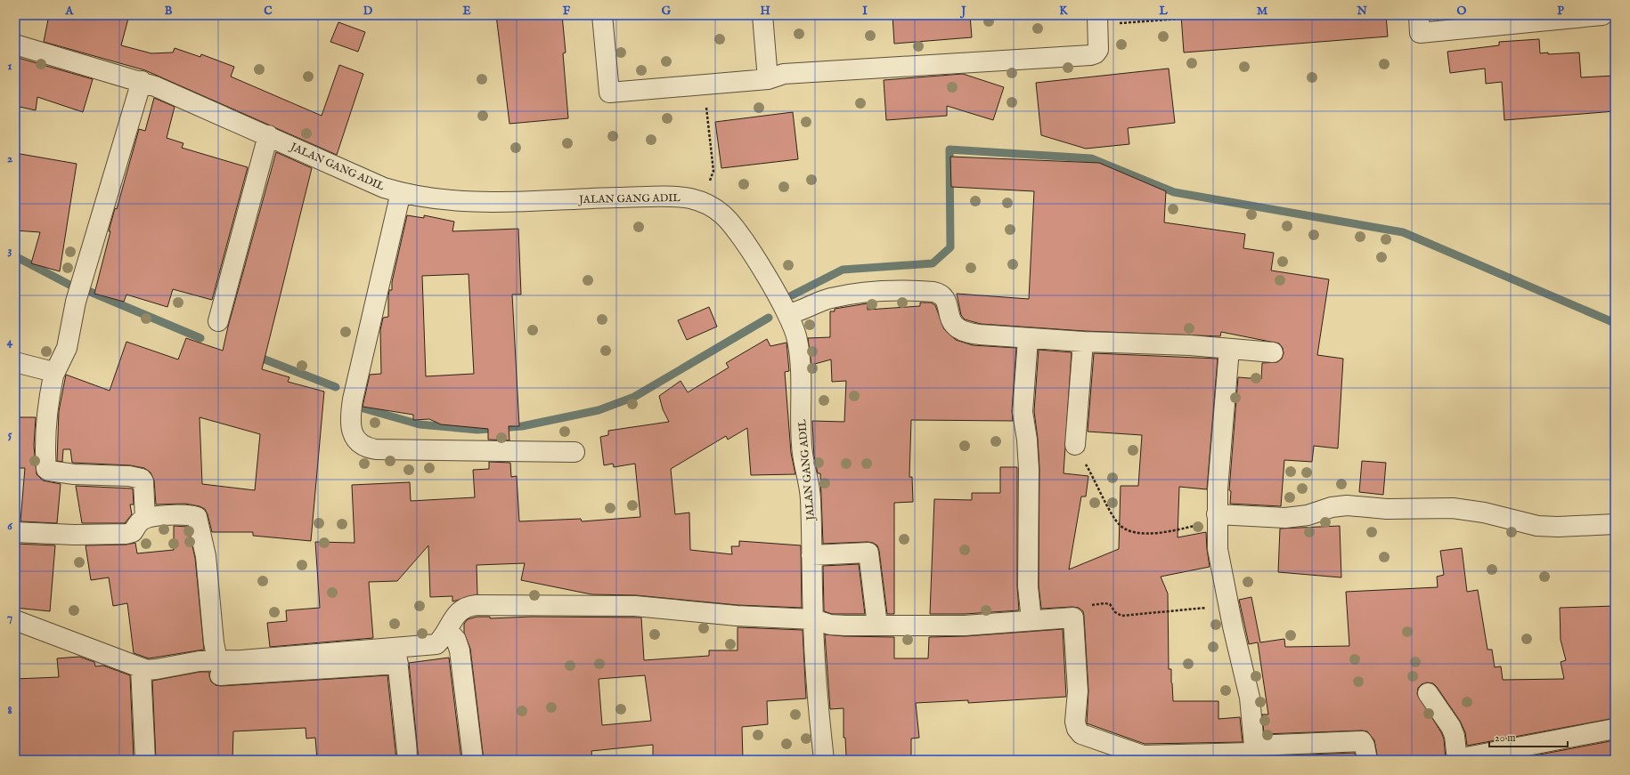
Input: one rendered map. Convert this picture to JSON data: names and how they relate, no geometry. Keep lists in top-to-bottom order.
{
  "streets": {
    "street": ["JALAN GANG ADIL"]
  },
  "scale_bar": "20 m",
  "grid": {
    "columns": [
      "A",
      "B",
      "C",
      "D",
      "E",
      "F",
      "G",
      "H",
      "I",
      "J",
      "K",
      "L",
      "M",
      "N",
      "O",
      "P"
    ],
    "rows": [
      "1",
      "2",
      "3",
      "4",
      "5",
      "6",
      "7",
      "8"
    ]
  }
}
